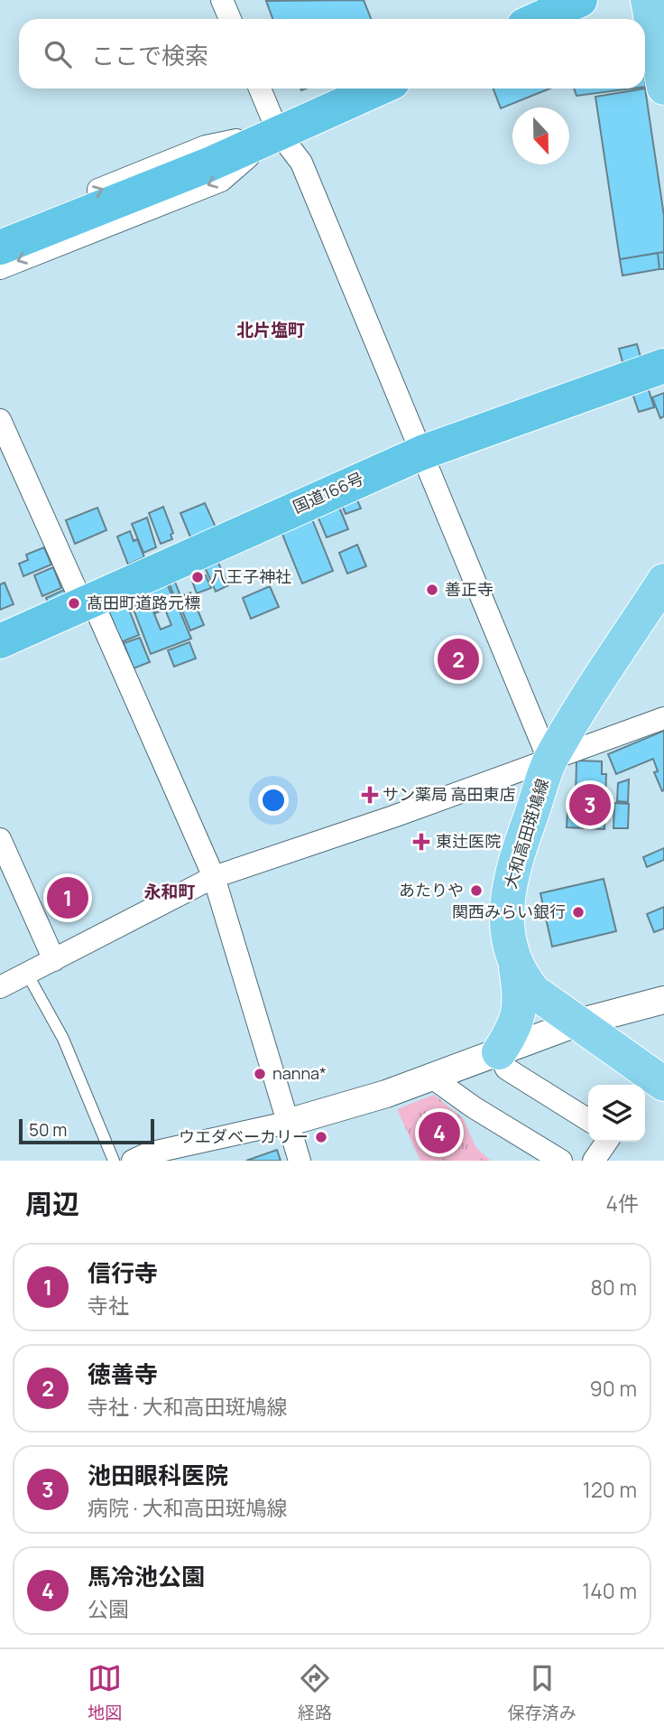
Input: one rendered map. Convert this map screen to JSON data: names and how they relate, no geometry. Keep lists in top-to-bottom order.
{
  "streets": {
    "highway": ["国道166号"],
    "main road": ["大和高田斑鳩線"]
  },
  "districts": ["北片塩町", "永和町"],
  "places": {
    "other": [
      "八王子神社",
      "善正寺",
      "髙田町道路元標",
      "あたりや",
      "関西みらい銀行",
      "nanna*",
      "ウエダベーカリー"
    ],
    "health": ["サン薬局 高田東店", "東辻医院"]
  },
  "scale_bar": "50 m",
  "north": "bottom",
  "page": {
    "search": "ここで検索",
    "pins": [
      "2",
      "3",
      "1",
      "4"
    ],
    "scale": "50 m",
    "heading": ["周辺", "4件"],
    "list": [
      {
        "mark": "1",
        "name": "信行寺",
        "note": "寺社",
        "value": "80 m"
      },
      {
        "mark": "2",
        "name": "徳善寺",
        "note": "寺社 · 大和高田斑鳩線",
        "value": "90 m"
      },
      {
        "mark": "3",
        "name": "池田眼科医院",
        "note": "病院 · 大和高田斑鳩線",
        "value": "120 m"
      },
      {
        "mark": "4",
        "name": "馬冷池公園",
        "note": "公園",
        "value": "140 m"
      }
    ],
    "nav": ["地図", "経路", "保存済み"]
  }
}
